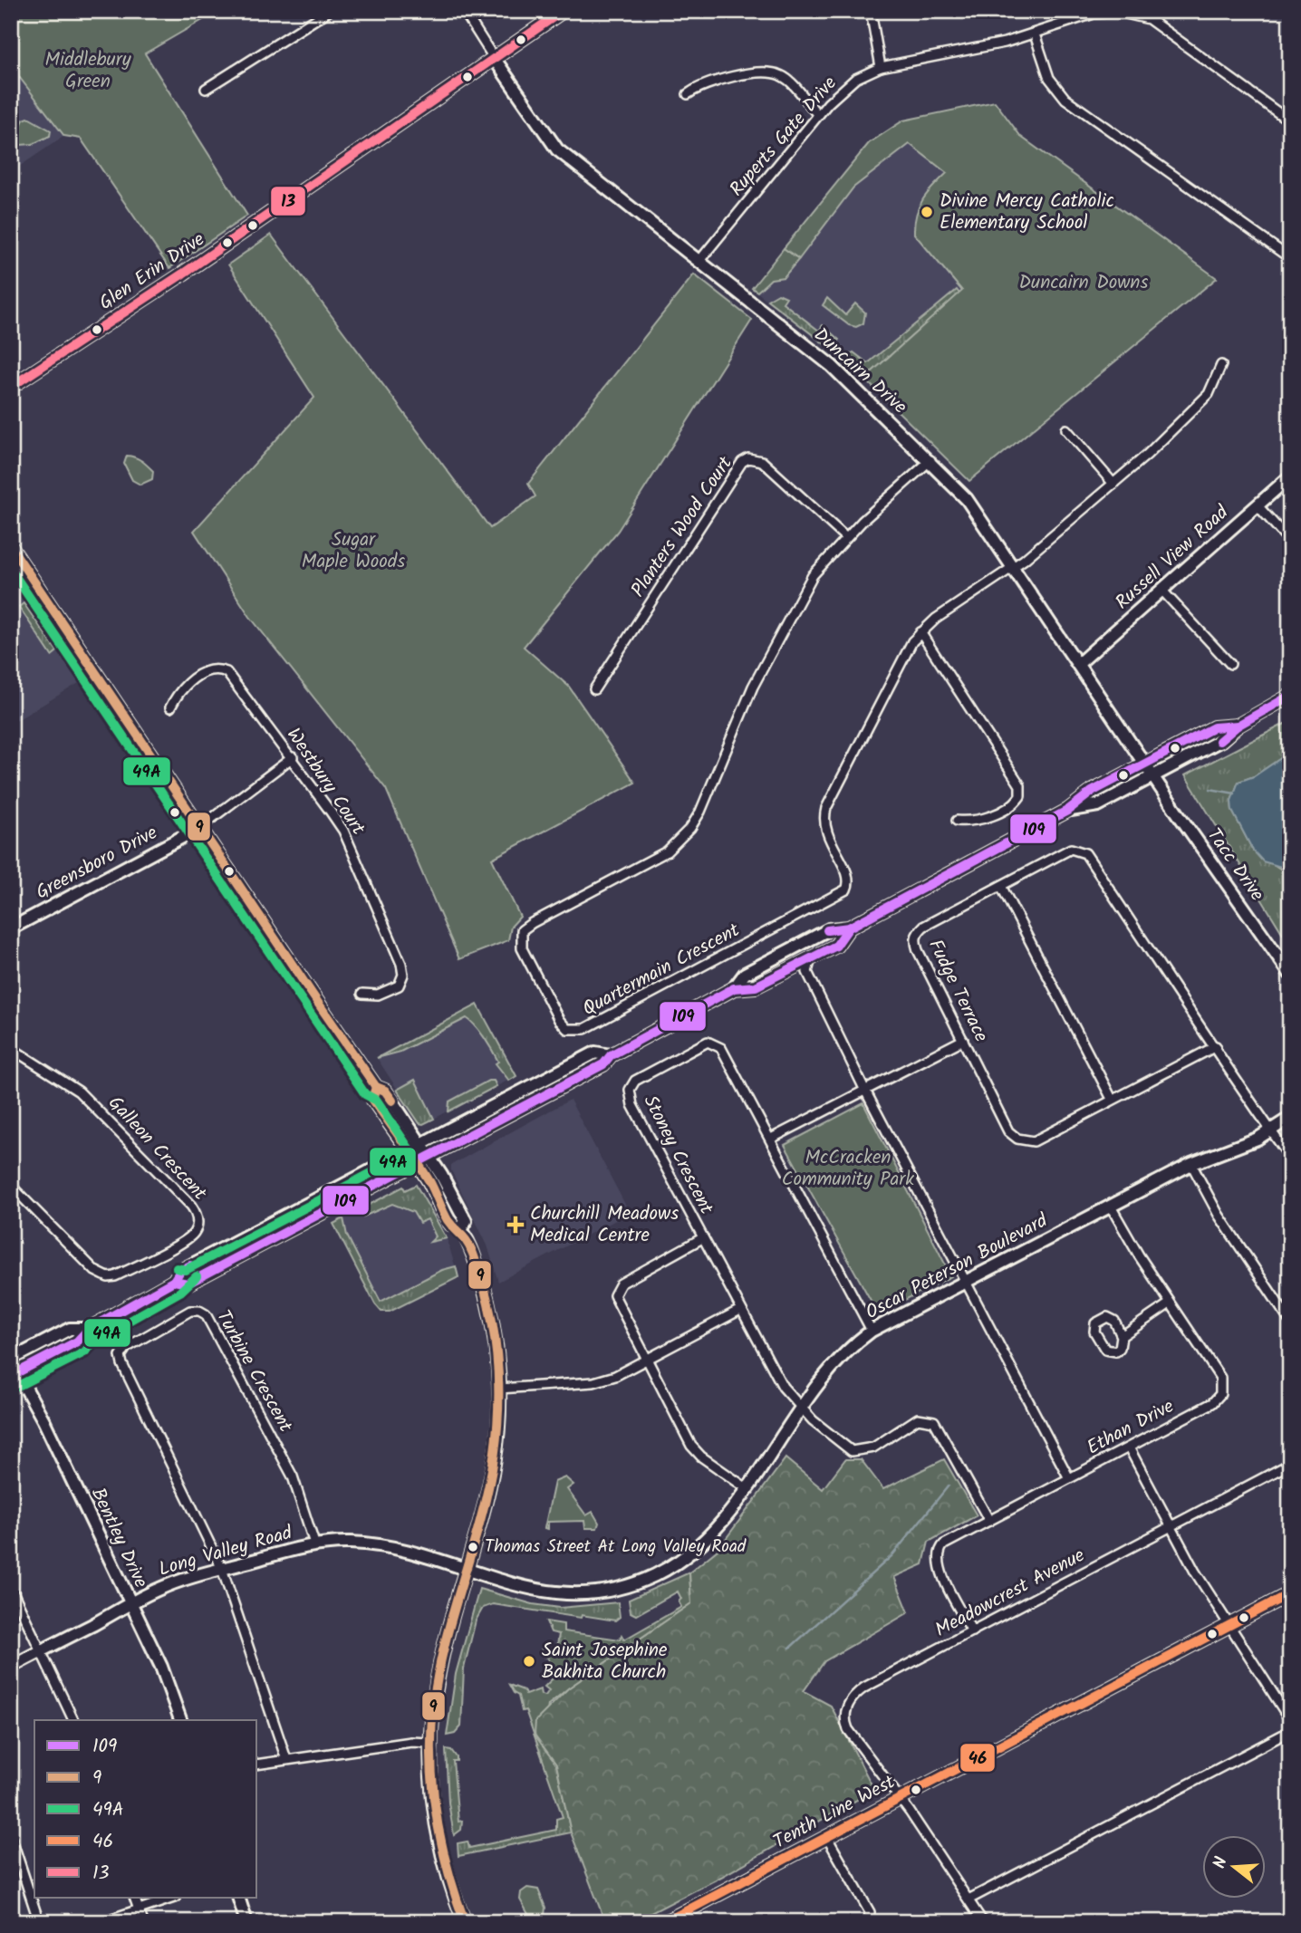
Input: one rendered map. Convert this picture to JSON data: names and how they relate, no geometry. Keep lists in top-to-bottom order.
{
  "streets": {
    "street": [
      "Ruperts Gate Drive",
      "Glen Erin Drive",
      "Duncairn Drive",
      "Planters Wood Court",
      "Russell View Road",
      "Westbury Court",
      "Greensboro Drive",
      "Tacc Drive",
      "Quartermain Crescent",
      "Fudge Terrace",
      "Galleon Crescent",
      "Stoney Crescent",
      "Oscar Peterson Boulevard",
      "Turbine Crescent",
      "Ethan Drive",
      "Bentley Drive",
      "Long Valley Road",
      "Meadowcrest Avenue",
      "Tenth Line West"
    ]
  },
  "crossings": [
    ["Ruperts Gate Drive", "Duncairn Drive"],
    ["Glen Erin Drive", "Duncairn Drive"],
    ["Duncairn Drive", "Russell View Road"],
    ["Duncairn Drive", "Tacc Drive"],
    ["Duncairn Drive", "Quartermain Crescent"],
    ["Planters Wood Court", "Quartermain Crescent"],
    ["Fudge Terrace", "Oscar Peterson Boulevard"],
    ["Stoney Crescent", "Oscar Peterson Boulevard"],
    ["Stoney Crescent", "Ethan Drive"],
    ["Oscar Peterson Boulevard", "Ethan Drive"],
    ["Oscar Peterson Boulevard", "Long Valley Road"],
    ["Turbine Crescent", "Long Valley Road"],
    ["Ethan Drive", "Meadowcrest Avenue"],
    ["Bentley Drive", "Long Valley Road"],
    ["Meadowcrest Avenue", "Tenth Line West"]
  ],
  "parks": [
    "Middlebury Green",
    "Duncairn Downs",
    "Sugar Maple Woods",
    "McCracken Community Park"
  ],
  "places": {
    "other": ["Divine Mercy Catholic Elementary School", "Thomas Street At Long Valley Road", "Saint Josephine Bakhita Church"],
    "health": ["Churchill Meadows Medical Centre"]
  },
  "lines": [
    "transit line 13",
    "transit line 9",
    "transit line 49A",
    "transit line 109",
    "transit line 46"
  ],
  "legend": [
    "109",
    "9",
    "49A",
    "46",
    "13"
  ],
  "north": "left"
}
